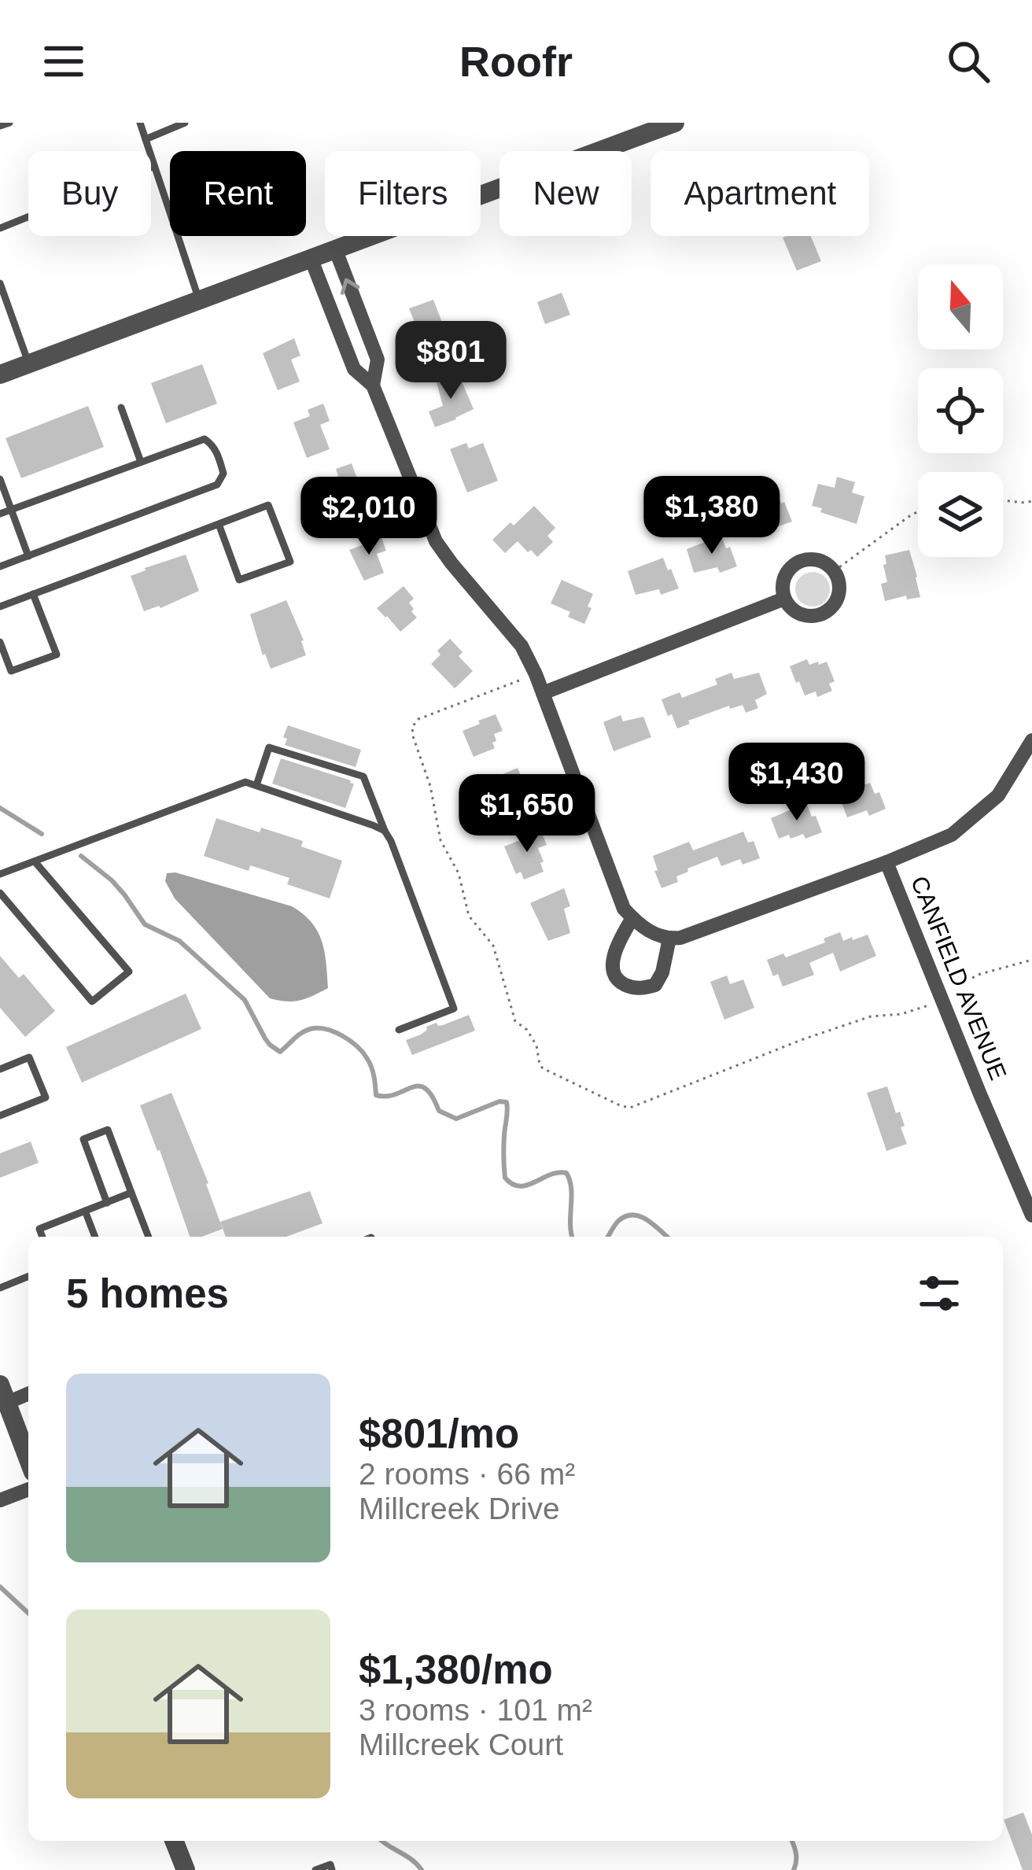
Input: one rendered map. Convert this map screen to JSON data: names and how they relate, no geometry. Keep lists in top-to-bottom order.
{
  "streets": {
    "street": ["CANFIELD AVENUE"]
  },
  "north": "top",
  "page": {
    "header": "Roofr",
    "chip": [
      "Buy",
      "Rent",
      "Filters",
      "New",
      "Apartment"
    ],
    "price": [
      "$801",
      "$1,380",
      "$2,010",
      "$1,430",
      "$1,650"
    ],
    "heading": "5 homes",
    "list": [
      {
        "name": "$801/mo",
        "note": "2 rooms · 66 m² · Millcreek Drive"
      },
      {
        "name": "$1,380/mo",
        "note": "3 rooms · 101 m² · Millcreek Court"
      }
    ]
  }
}
